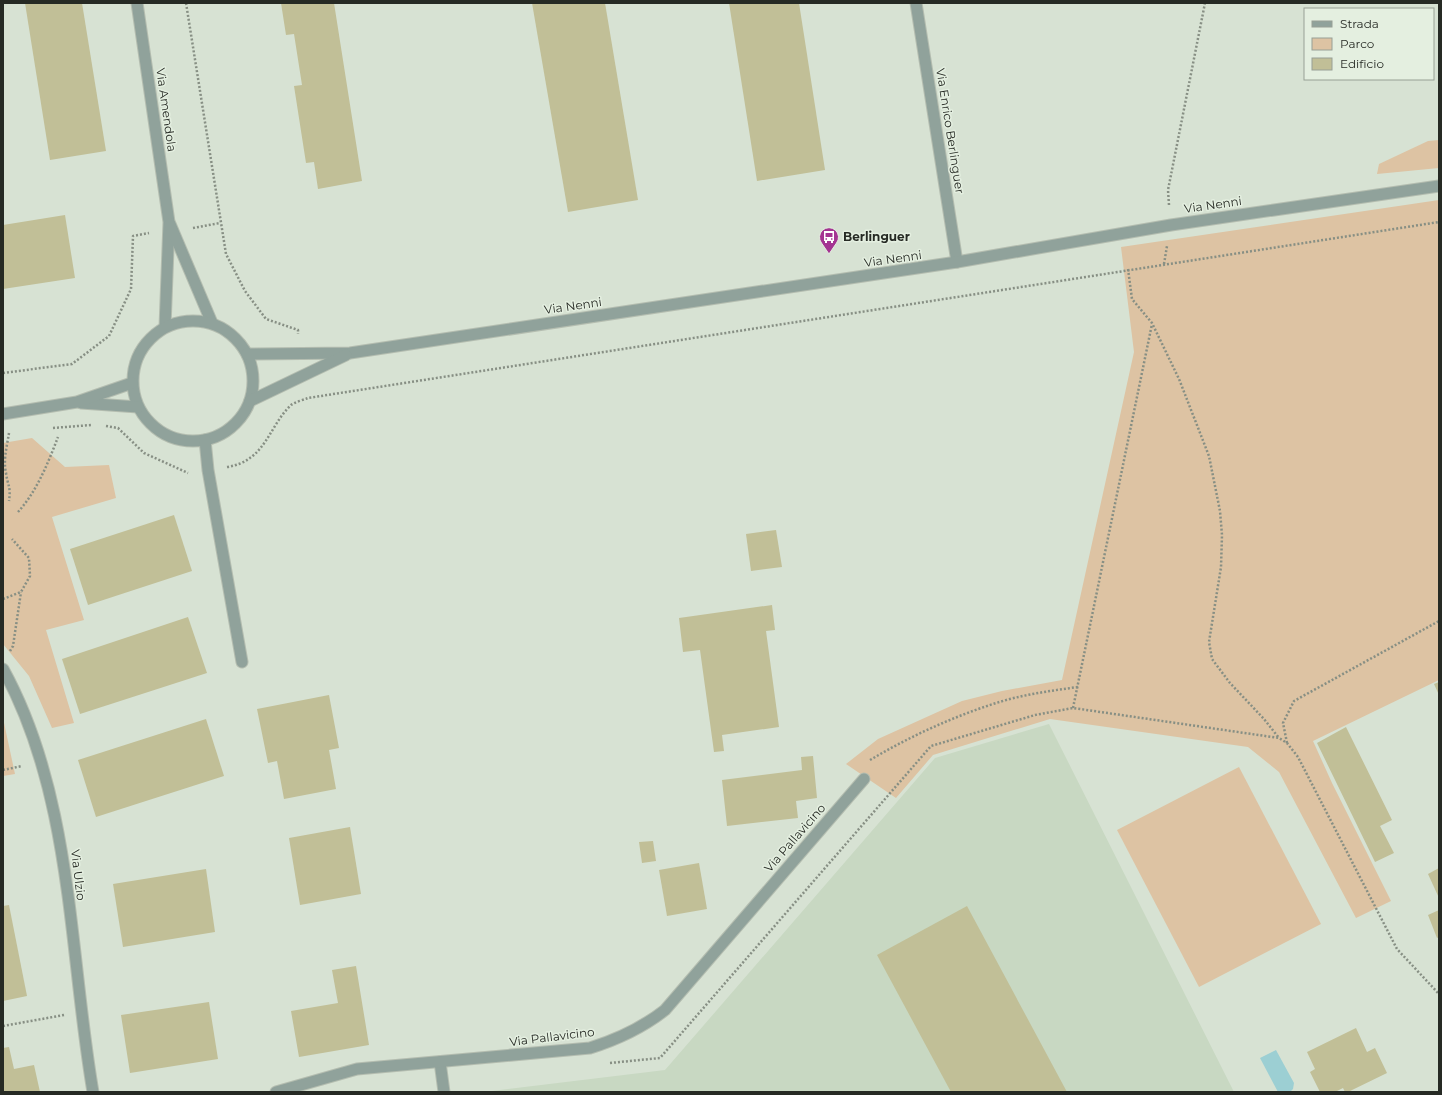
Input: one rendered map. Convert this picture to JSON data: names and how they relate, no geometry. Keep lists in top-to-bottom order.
{
  "streets": {
    "street": [
      "Via Amendola",
      "Via Enrico Berlinguer",
      "Via Nenni",
      "Via Pallavicino",
      "Via Ulzio"
    ]
  },
  "crossings": [
    ["Via Amendola", "Via Nenni"],
    ["Via Enrico Berlinguer", "Via Nenni"]
  ],
  "places": {
    "bus stop": ["Berlinguer"]
  },
  "legend": ["Strada", "Parco", "Edificio"]
}
